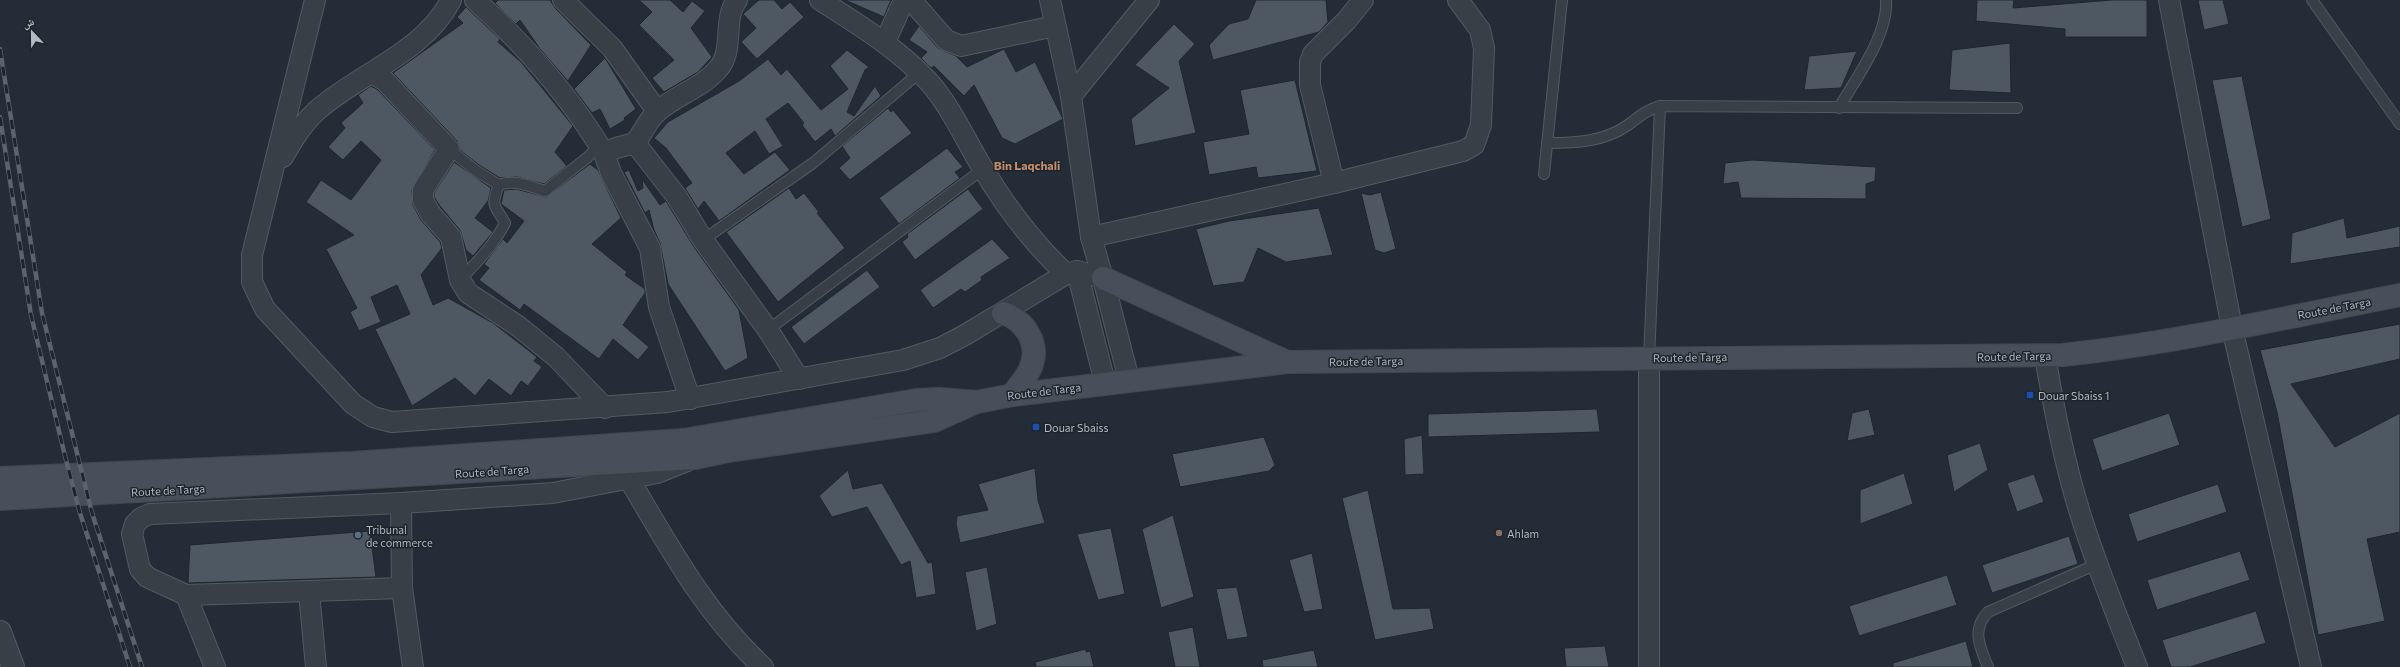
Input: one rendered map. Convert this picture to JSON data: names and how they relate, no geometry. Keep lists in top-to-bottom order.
{
  "streets": {
    "main road": ["Route de Targa"]
  },
  "districts": ["Bin Laqchali"],
  "places": {
    "transit": ["Douar Sbaiss 1", "Douar Sbaiss"],
    "other": ["Ahlam", "Tribunal de commerce"]
  },
  "north": "top"
}
